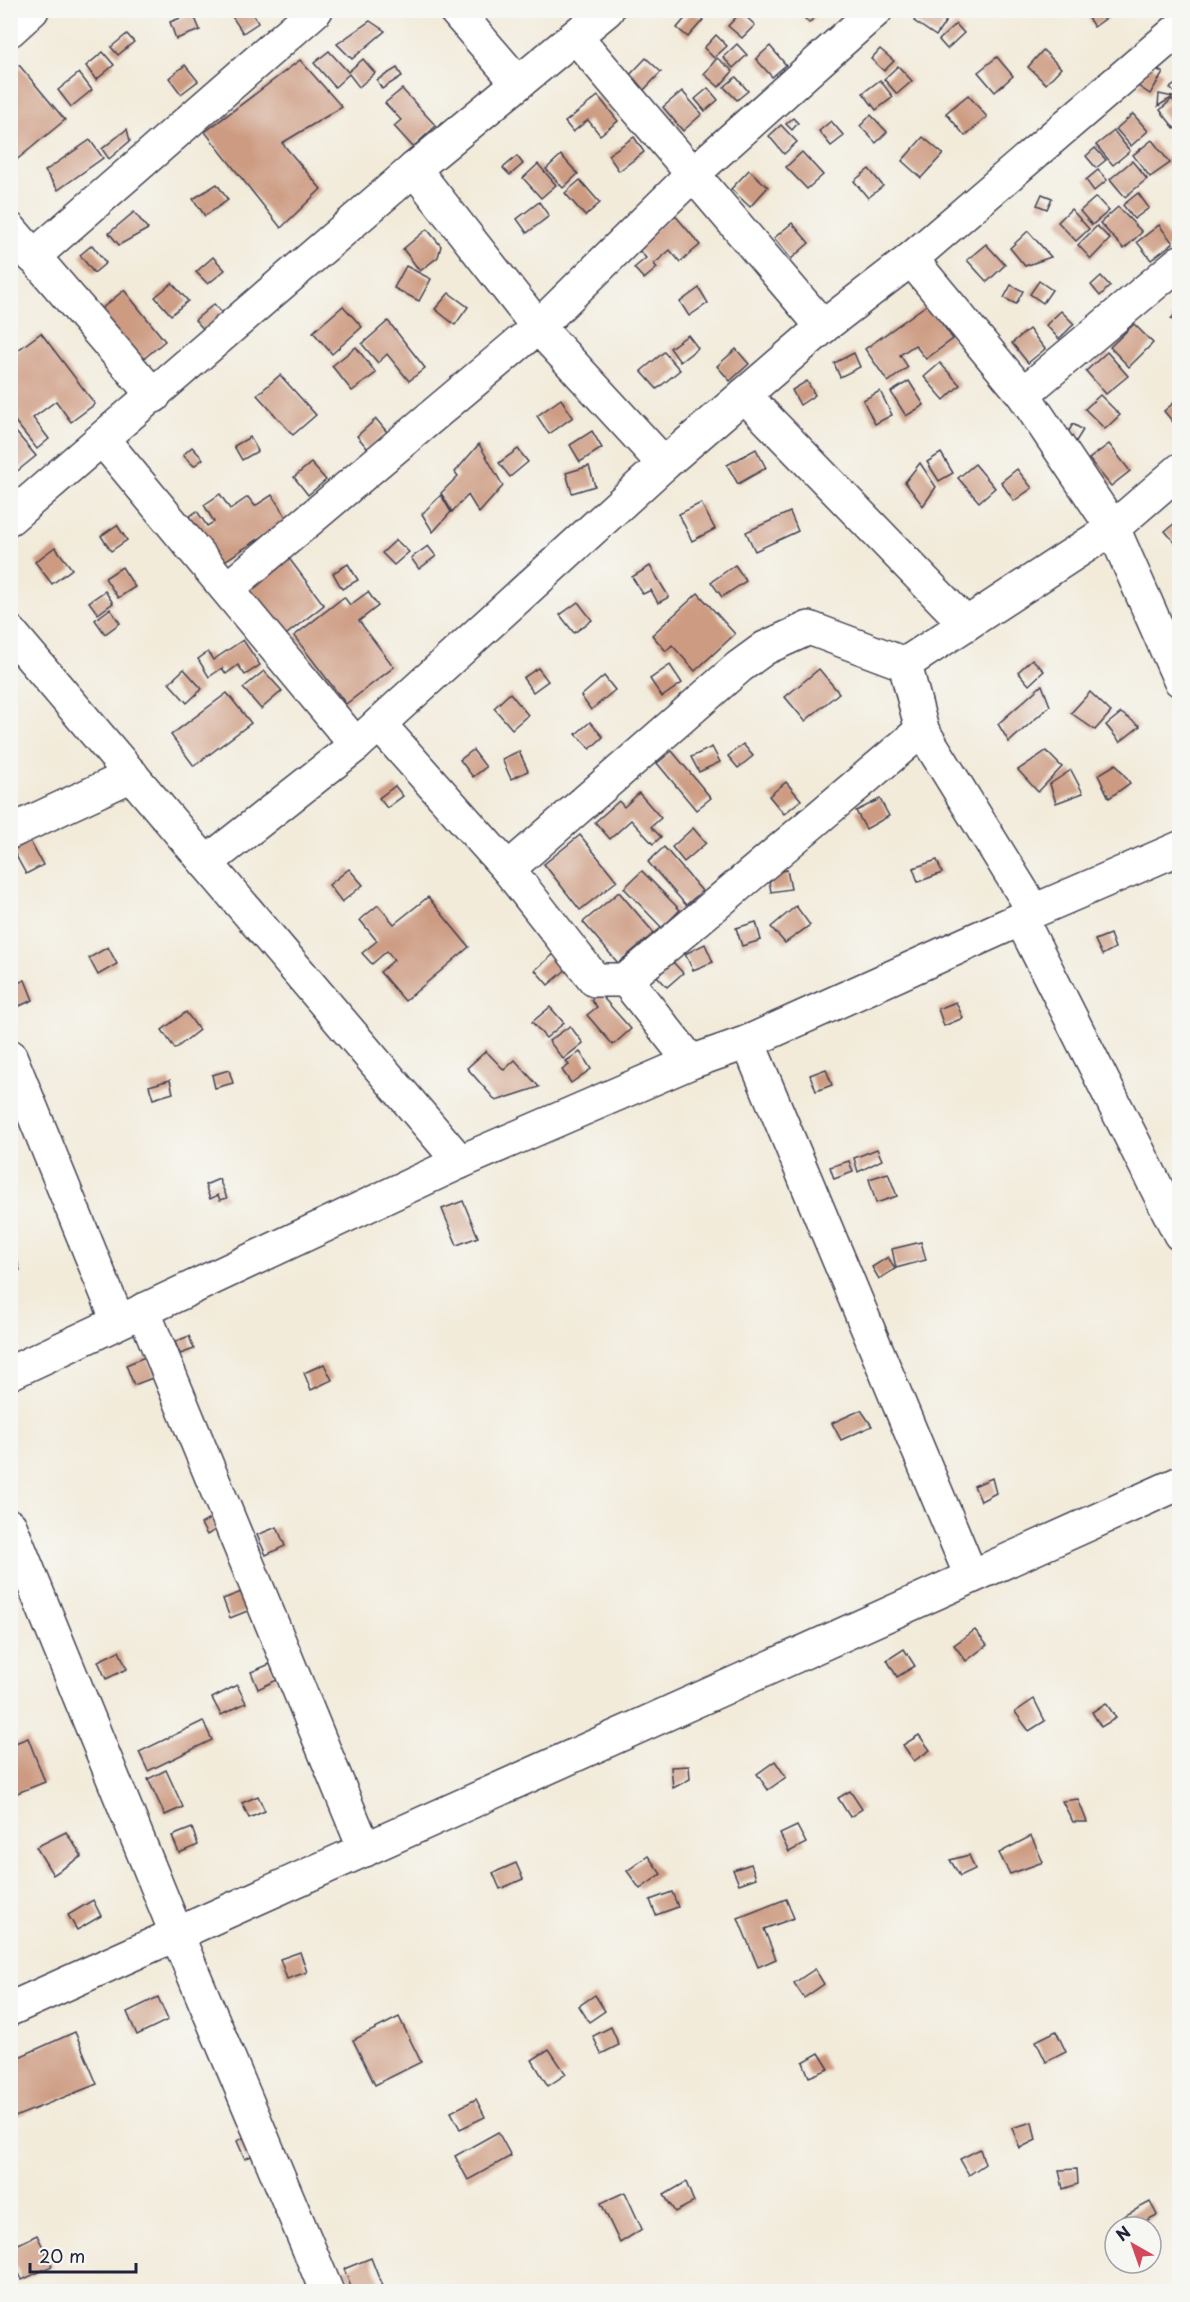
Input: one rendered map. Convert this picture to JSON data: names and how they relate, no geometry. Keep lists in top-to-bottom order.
{
  "scale_bar": "20 m",
  "north": "top left"
}
